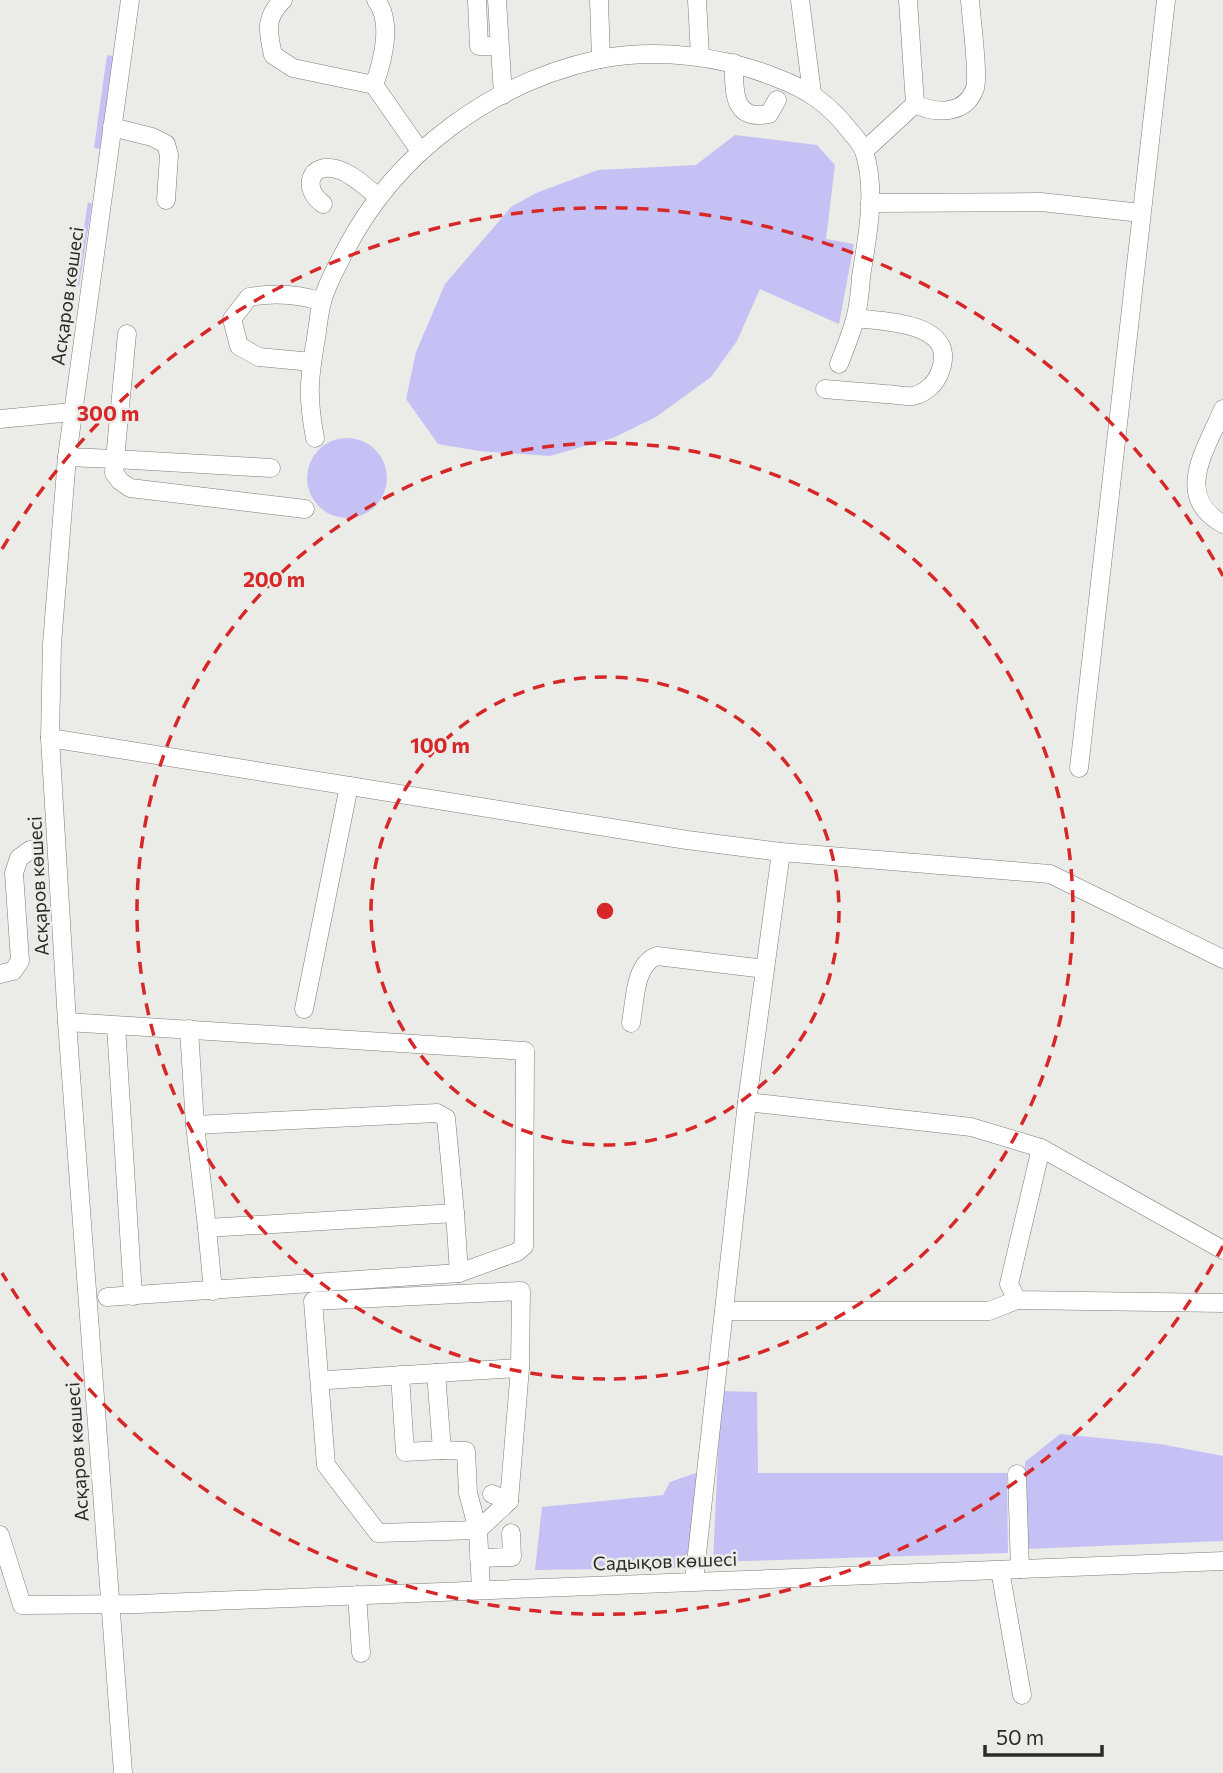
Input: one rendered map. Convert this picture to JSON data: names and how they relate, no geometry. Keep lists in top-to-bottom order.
{
  "streets": {
    "street": ["Асқаров көшесі", "Садықов көшесі"]
  },
  "crossings": [
    ["Асқаров көшесі", "Садықов көшесі"]
  ],
  "scale_bar": "50 m",
  "rings": ["300 m", "200 m", "100 m"]
}
